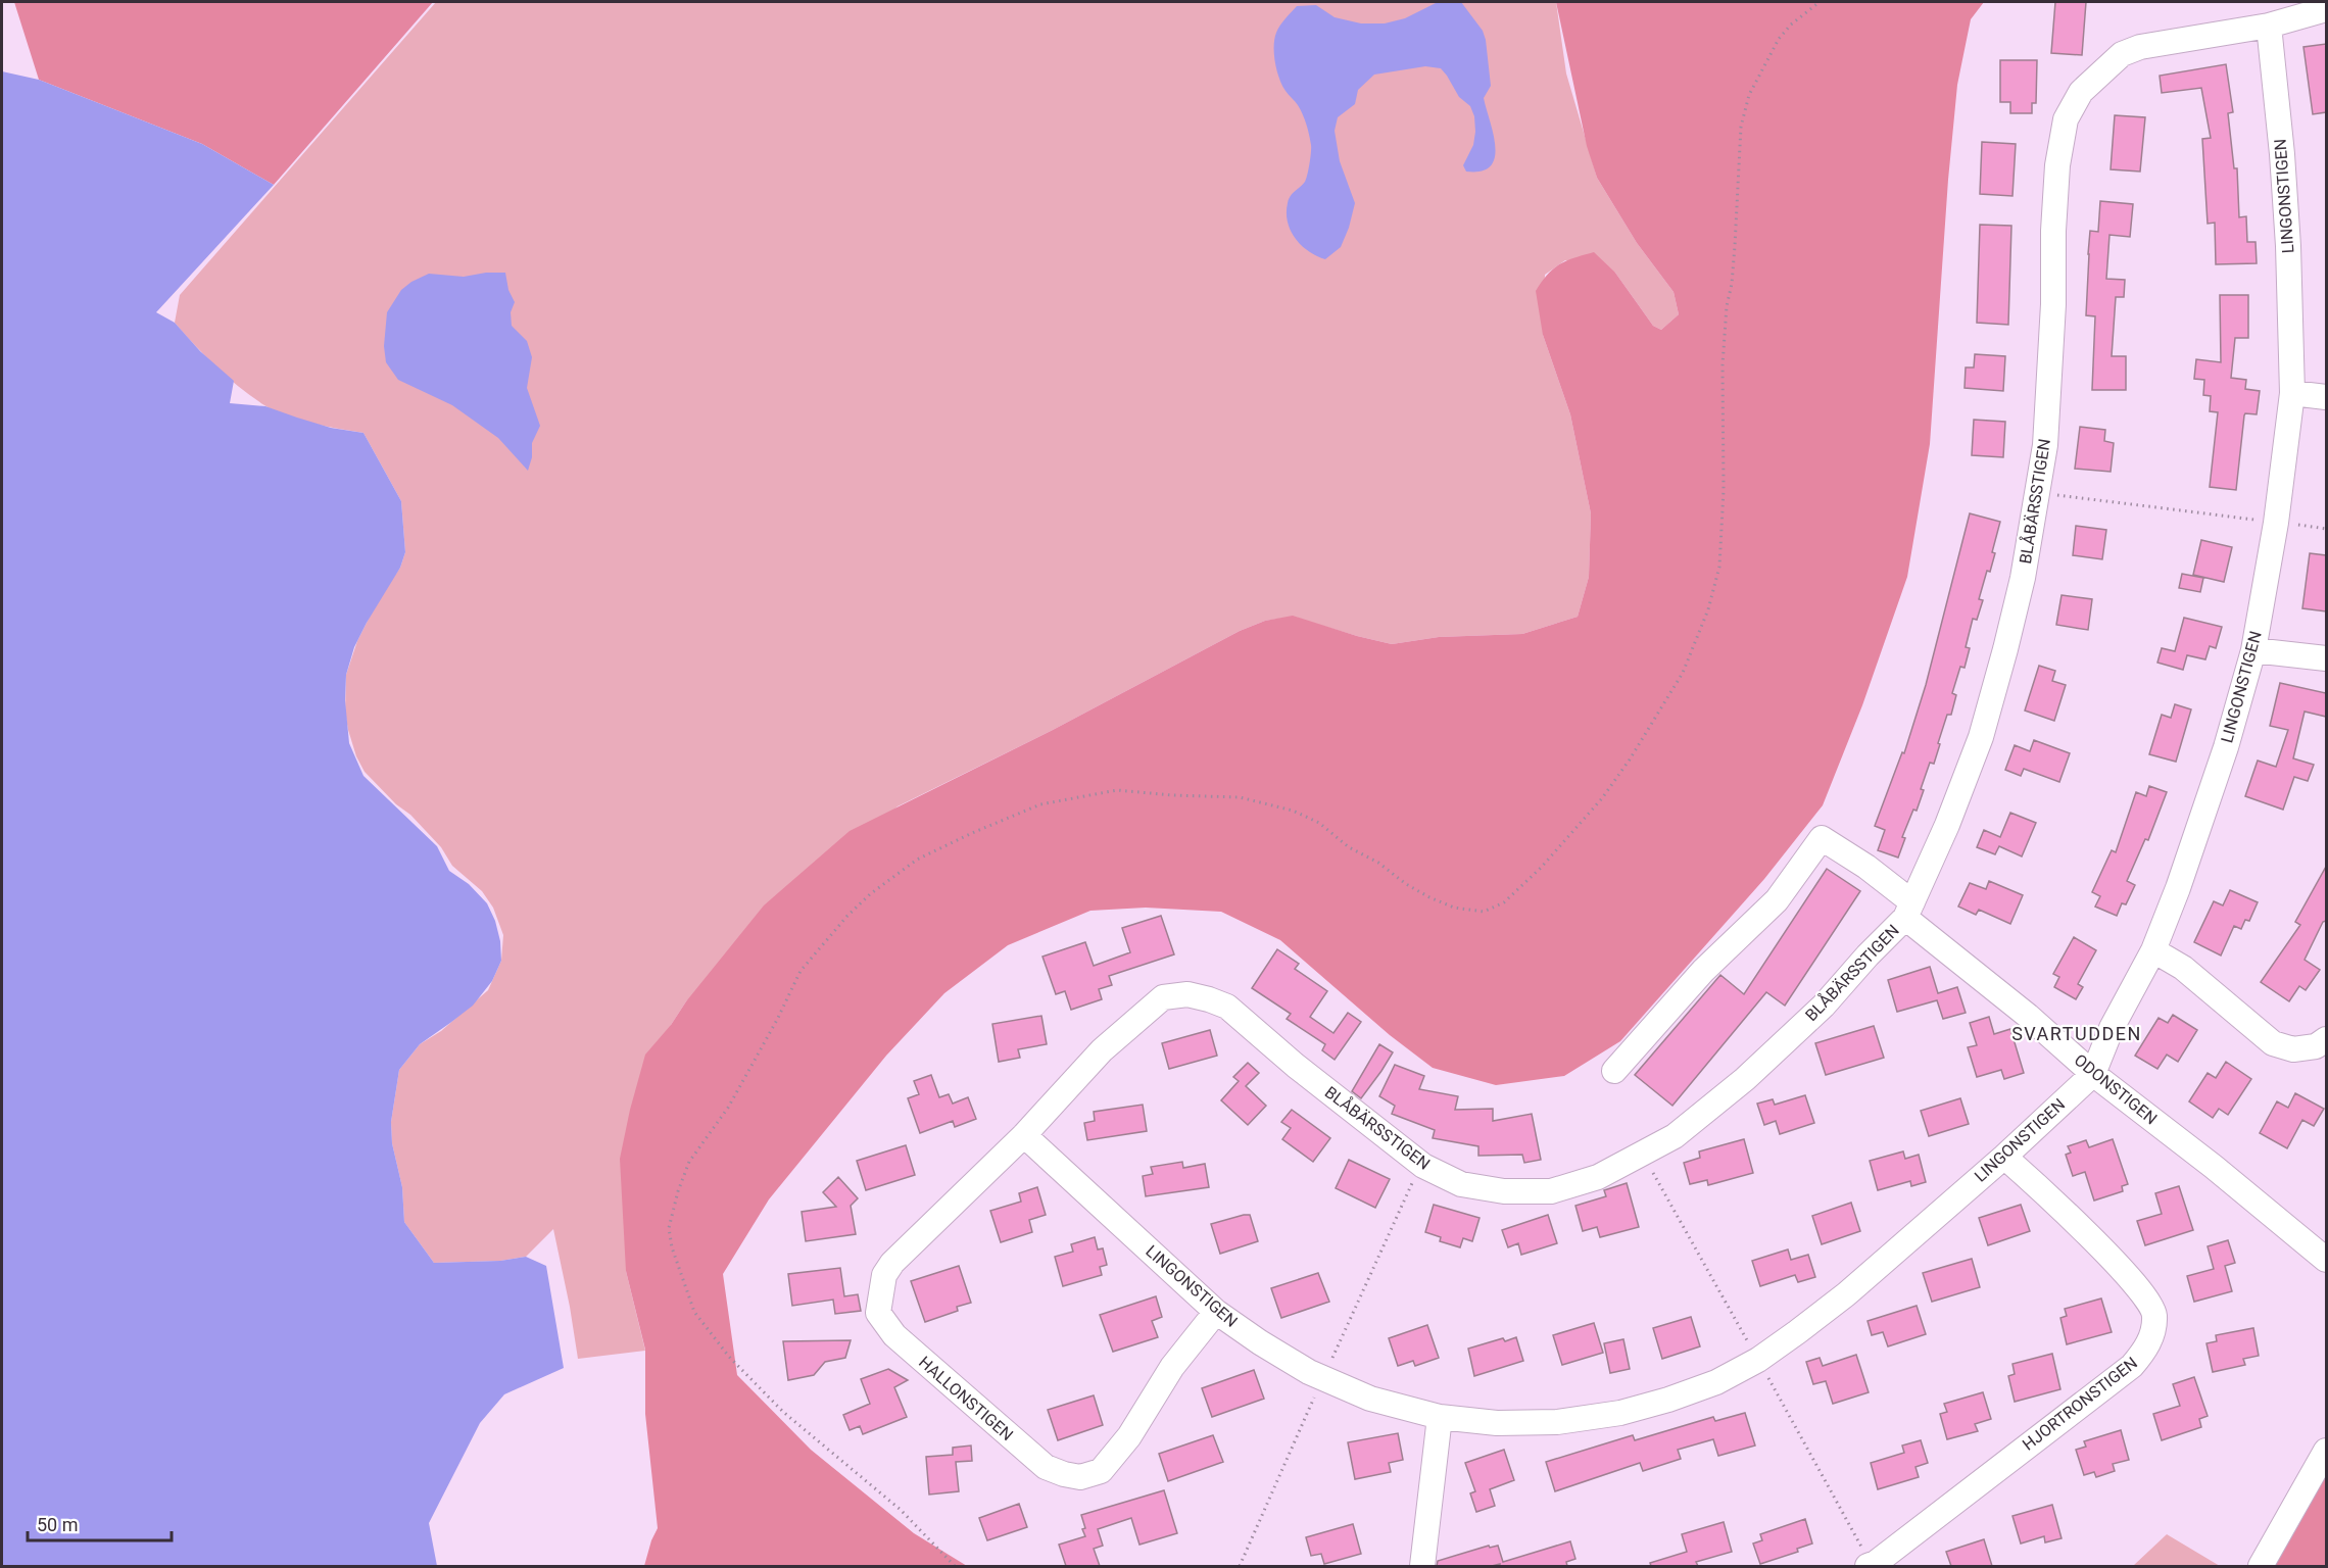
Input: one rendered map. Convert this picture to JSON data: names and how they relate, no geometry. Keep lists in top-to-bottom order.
{
  "streets": {
    "street": [
      "LINGONSTIGEN",
      "BLÅBÄRSSTIGEN",
      "ODONSTIGEN",
      "HALLONSTIGEN",
      "HJORTRONSTIGEN"
    ]
  },
  "crossings": [
    ["LINGONSTIGEN", "BLÅBÄRSSTIGEN"],
    ["LINGONSTIGEN", "ODONSTIGEN"],
    ["LINGONSTIGEN", "HALLONSTIGEN"],
    ["LINGONSTIGEN", "HJORTRONSTIGEN"],
    ["BLÅBÄRSSTIGEN", "ODONSTIGEN"],
    ["BLÅBÄRSSTIGEN", "HALLONSTIGEN"]
  ],
  "districts": ["SVARTUDDEN"],
  "scale_bar": "50 m"
}
